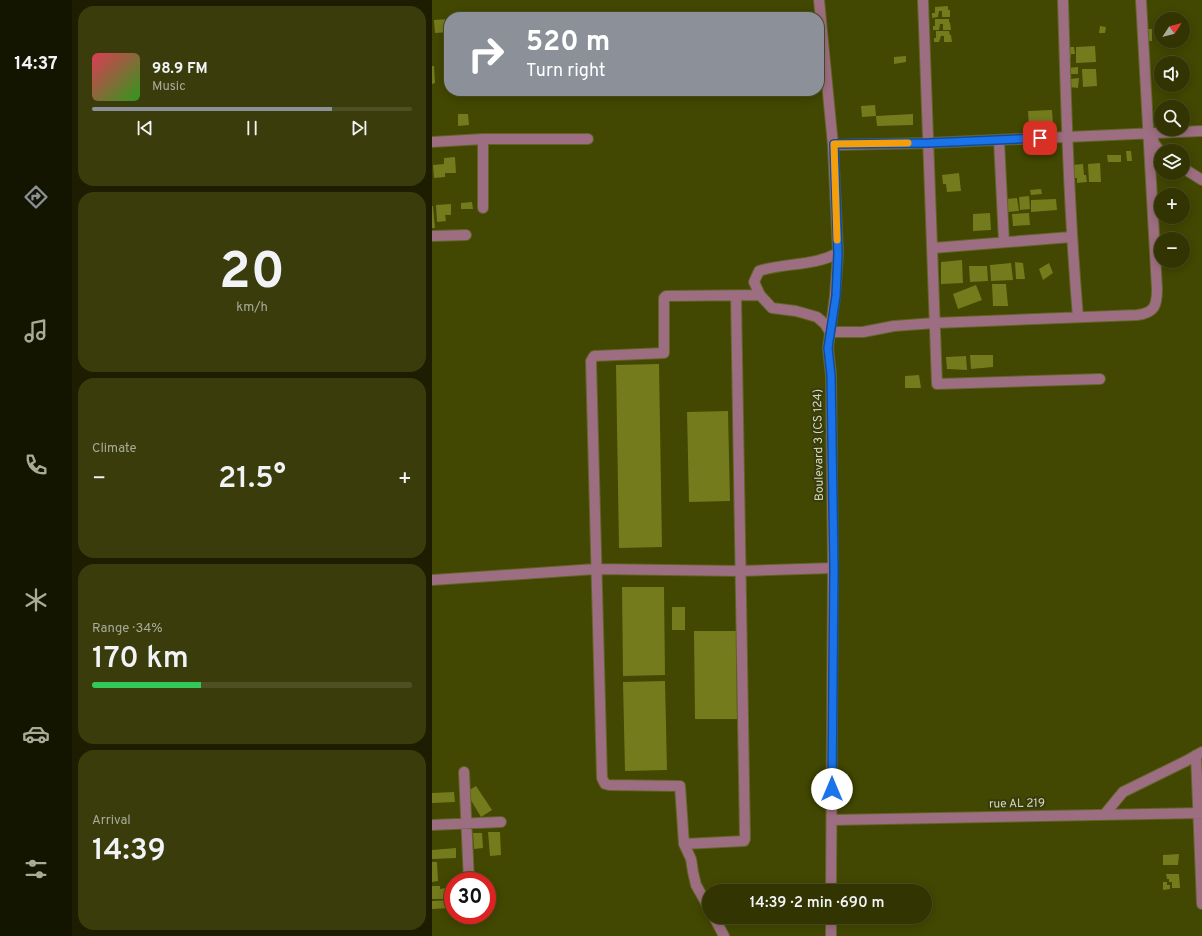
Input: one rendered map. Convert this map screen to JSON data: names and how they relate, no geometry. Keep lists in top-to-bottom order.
{
  "streets": {
    "street": ["Boulevard 3 (CS 124)", "rue AL 219"]
  },
  "crossings": [
    ["Boulevard 3 (CS 124)", "rue AL 219"]
  ],
  "north": "top right",
  "page": {
    "tabs": "14:37",
    "map_buttons": ["+", "−"],
    "turn": ["520 m", "Turn right"],
    "song": ["98.9 FM", "Music"],
    "tile": [
      ["20", "km/h"],
      "Climate",
      ["Range · 34%", "170 km"],
      ["Arrival", "14:39"]
    ],
    "heat": ["−", "21.5°", "+"],
    "limit": "30",
    "trip": "14:39 · 2 min · 690 m"
  }
}
